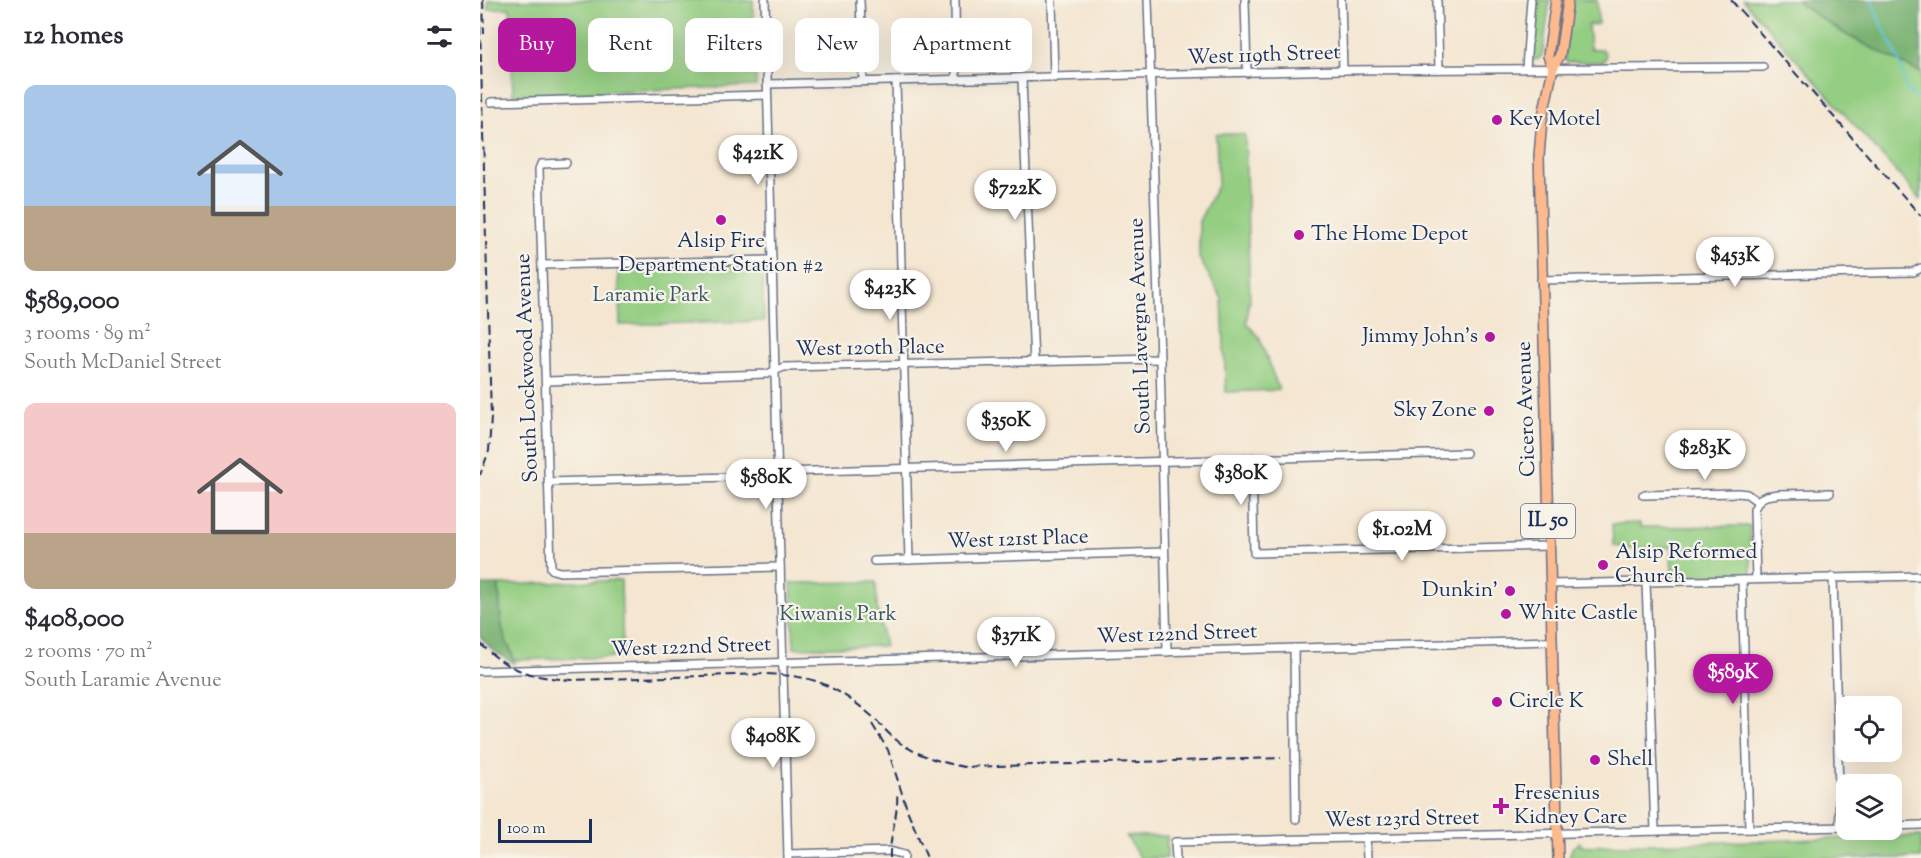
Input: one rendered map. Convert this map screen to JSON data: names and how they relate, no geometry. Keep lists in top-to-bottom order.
{
  "streets": {
    "main road": ["Cicero Avenue", "IL 50"],
    "street": [
      "West 119th Street",
      "South Lavergne Avenue",
      "West 120th Place",
      "South Lockwood Avenue",
      "West 121st Place",
      "West 122nd Street",
      "West 123rd Street"
    ]
  },
  "crossings": [
    ["West 119th Street", "South Lavergne Avenue"],
    ["West 119th Street", "Cicero Avenue"],
    ["South Lavergne Avenue", "West 120th Place"],
    ["South Lavergne Avenue", "West 121st Place"],
    ["South Lavergne Avenue", "West 122nd Street"],
    ["West 120th Place", "South Lockwood Avenue"],
    ["Cicero Avenue", "West 122nd Street"],
    ["Cicero Avenue", "West 123rd Street"]
  ],
  "parks": ["Laramie Park", "Kiwanis Park"],
  "places": {
    "other": [
      "Key Motel",
      "Alsip Fire Department Station #2",
      "The Home Depot",
      "Jimmy John's",
      "Sky Zone",
      "Alsip Reformed Church",
      "Dunkin'",
      "White Castle",
      "Circle K",
      "Shell"
    ],
    "health": ["Fresenius Kidney Care"]
  },
  "scale_bar": "100 m",
  "page": {
    "heading": "12 homes",
    "chip": [
      "Buy",
      "Rent",
      "Filters",
      "New",
      "Apartment"
    ],
    "list": [
      {
        "name": "$589,000",
        "note": "3 rooms · 89 m² · South McDaniel Street"
      },
      {
        "name": "$408,000",
        "note": "2 rooms · 70 m² · South Laramie Avenue"
      }
    ],
    "price": [
      "$421K",
      "$722K",
      "$453K",
      "$423K",
      "$350K",
      "$283K",
      "$380K",
      "$580K",
      "$1.02M",
      "$371K",
      "$589K",
      "$408K"
    ],
    "scale": "100 m"
  }
}
